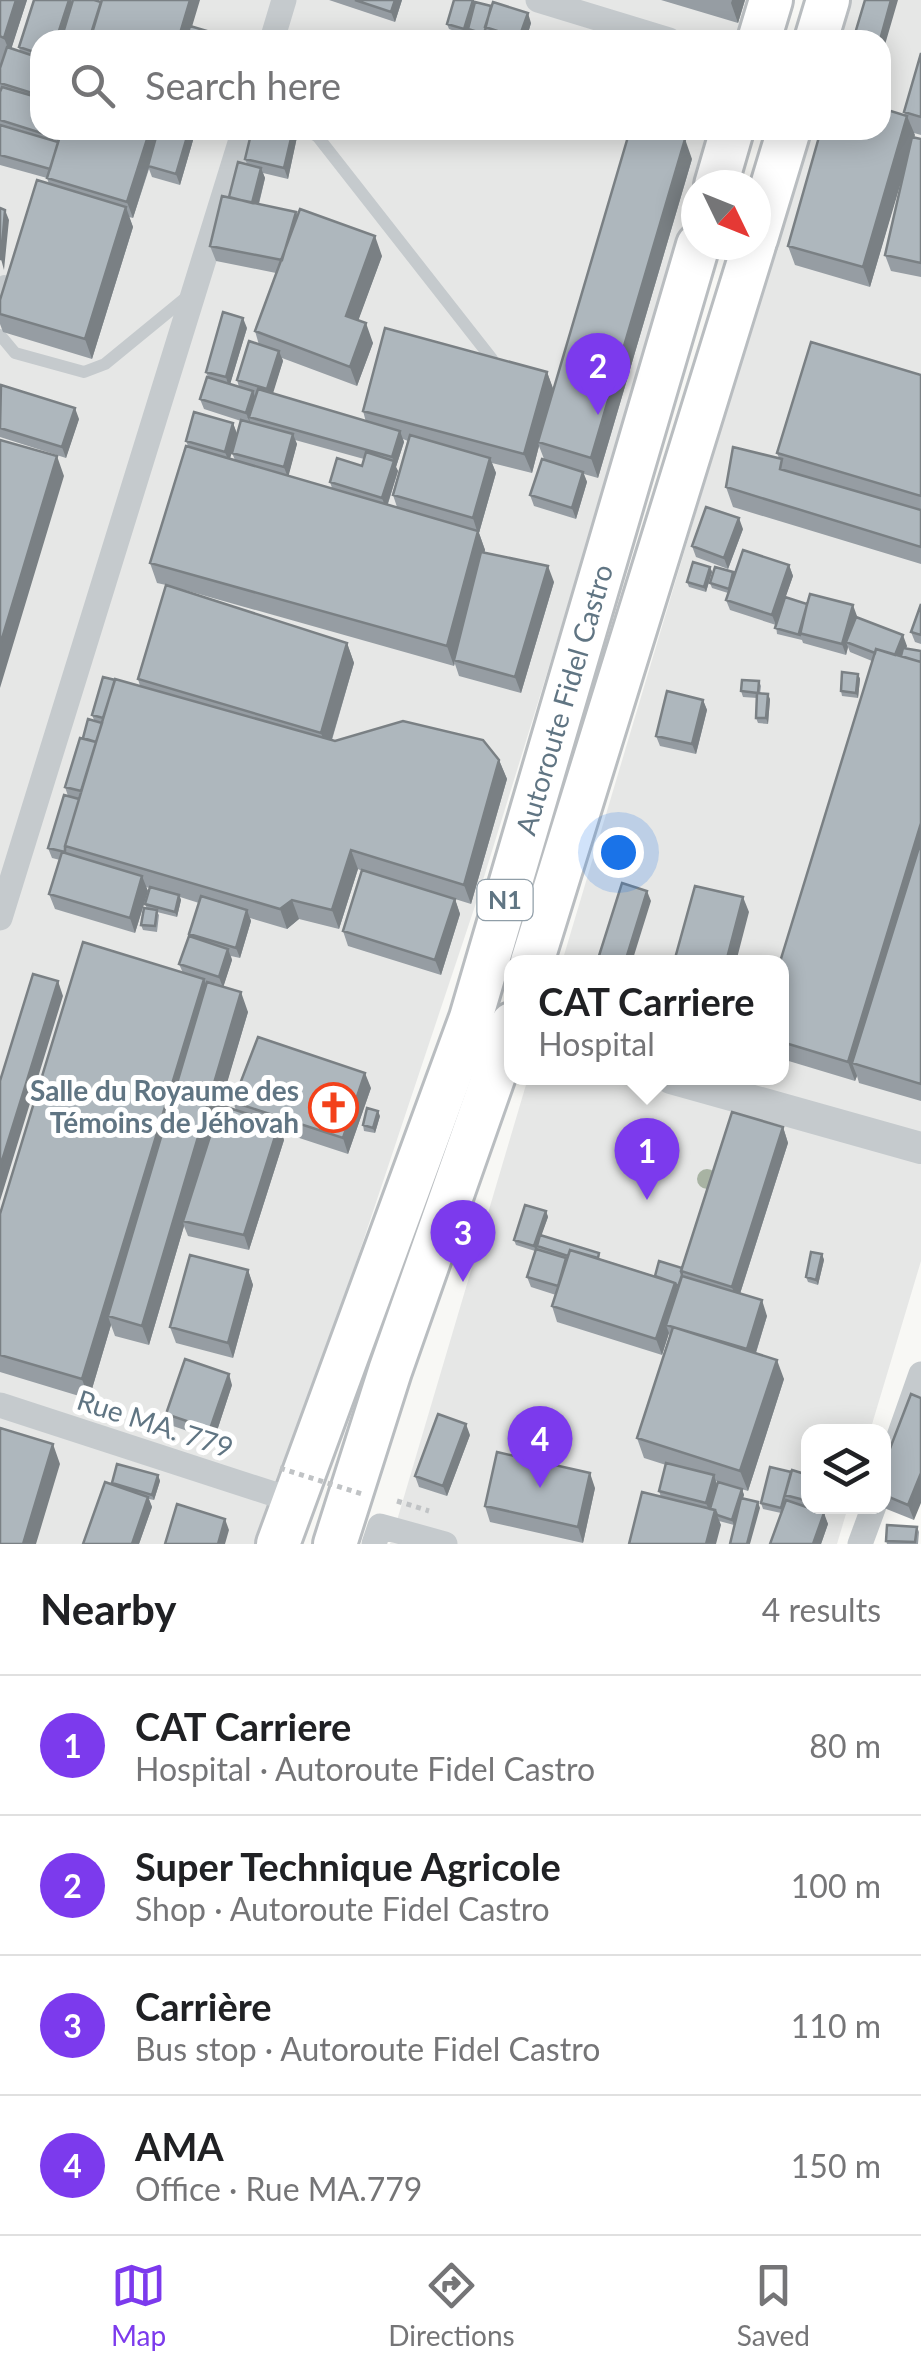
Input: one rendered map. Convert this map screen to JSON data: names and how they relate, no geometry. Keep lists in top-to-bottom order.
{
  "streets": {
    "highway": ["Autoroute Fidel Castro", "N1"],
    "street": ["Rue MA. 779"]
  },
  "crossings": [
    ["Autoroute Fidel Castro", "Rue MA. 779"]
  ],
  "places": {
    "church": ["Salle du Royaume des Témoins de Jéhovah"]
  },
  "north": "bottom right",
  "page": {
    "search": "Search here",
    "pins": [
      "2",
      "1",
      "3",
      "4"
    ],
    "popup": ["CAT Carriere", "Hospital"],
    "heading": ["Nearby", "4 results"],
    "list": [
      {
        "mark": "1",
        "name": "CAT Carriere",
        "note": "Hospital · Autoroute Fidel Castro",
        "value": "80 m"
      },
      {
        "mark": "2",
        "name": "Super Technique Agricole",
        "note": "Shop · Autoroute Fidel Castro",
        "value": "100 m"
      },
      {
        "mark": "3",
        "name": "Carrière",
        "note": "Bus stop · Autoroute Fidel Castro",
        "value": "110 m"
      },
      {
        "mark": "4",
        "name": "AMA",
        "note": "Office · Rue MA.779",
        "value": "150 m"
      }
    ],
    "nav": ["Map", "Directions", "Saved"]
  }
}
